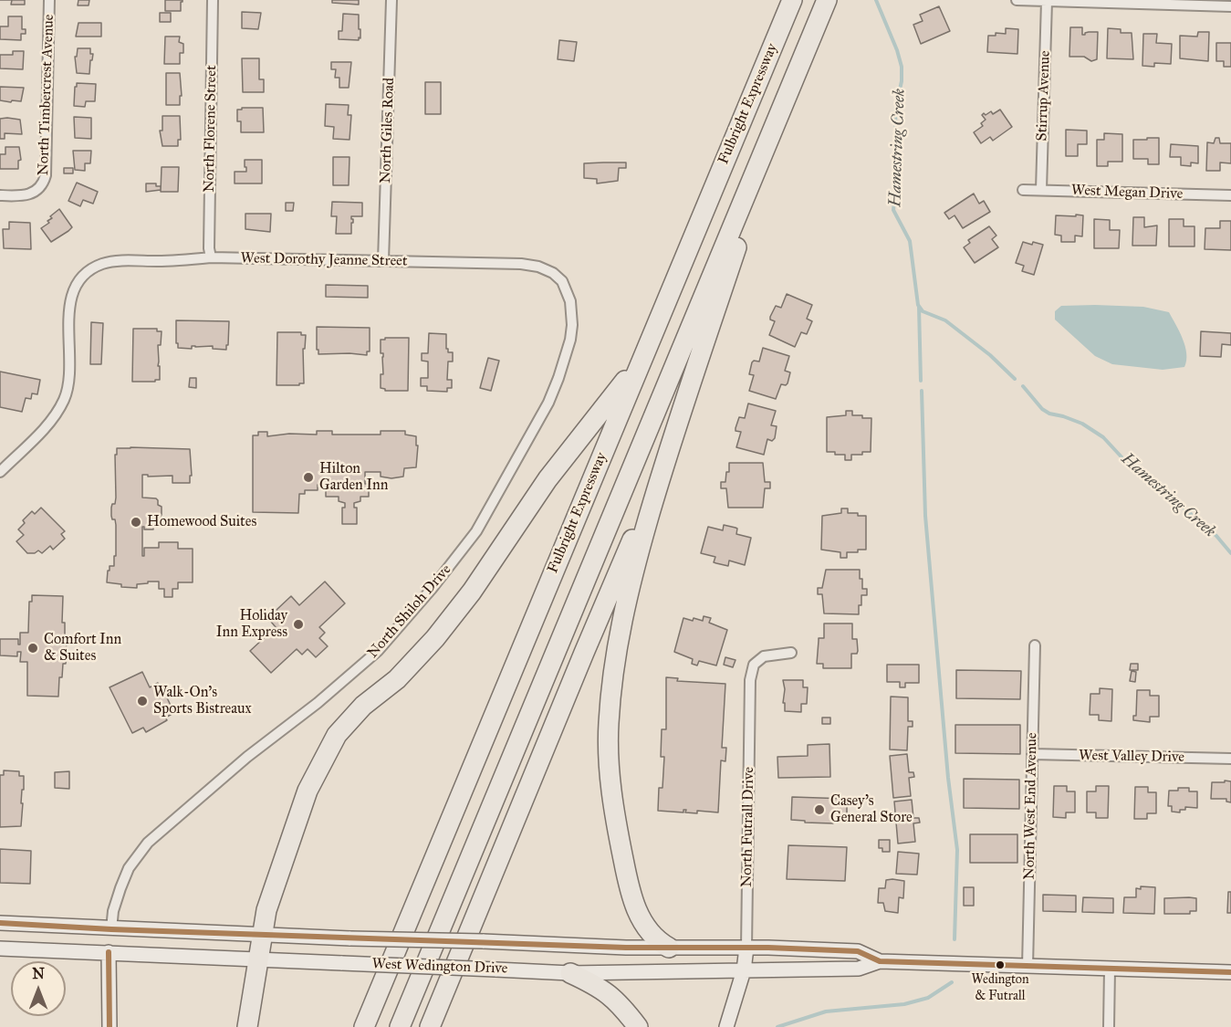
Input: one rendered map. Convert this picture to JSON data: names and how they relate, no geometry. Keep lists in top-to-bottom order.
{
  "streets": {
    "highway": ["Fulbright Expressway"],
    "main road": ["North Futrall Drive", "West Wedington Drive"],
    "street": [
      "North Timbercrest Avenue",
      "Stirrup Avenue",
      "North Florene Street",
      "North Giles Road",
      "West Megan Drive",
      "West Dorothy Jeanne Street",
      "North Shiloh Drive",
      "West Valley Drive",
      "North West End Avenue"
    ]
  },
  "crossings": [
    ["Stirrup Avenue", "West Megan Drive"],
    ["North Florene Street", "West Dorothy Jeanne Street"],
    ["North Giles Road", "West Dorothy Jeanne Street"],
    ["West Dorothy Jeanne Street", "North Shiloh Drive"],
    ["North Shiloh Drive", "West Wedington Drive"],
    ["West Valley Drive", "North West End Avenue"],
    ["North West End Avenue", "West Wedington Drive"],
    ["North Futrall Drive", "West Wedington Drive"]
  ],
  "water": ["Hamestring Creek"],
  "places": [
    "Hilton Garden Inn",
    "Homewood Suites",
    "Holiday Inn Express",
    "Comfort Inn & Suites",
    "Walk-On's Sports Bistreaux",
    "Casey's General Store",
    "Wedington & Futrall"
  ],
  "north": "top"
}
